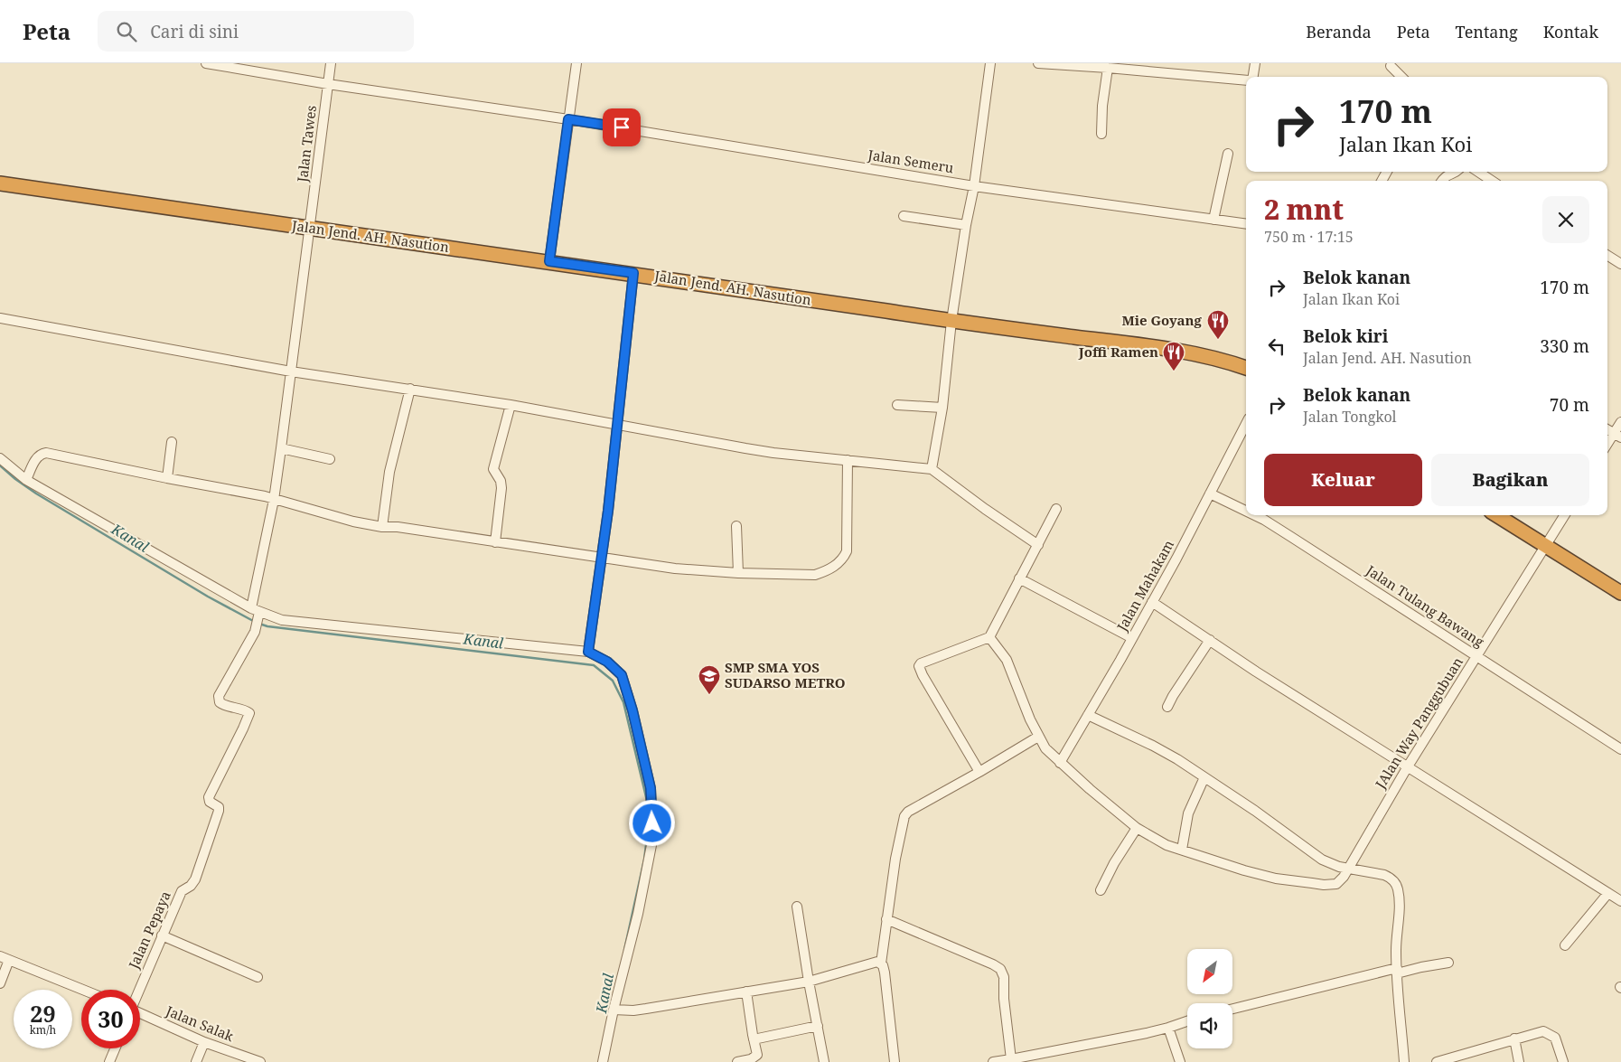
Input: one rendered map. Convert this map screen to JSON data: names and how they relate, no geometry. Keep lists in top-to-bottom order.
{
  "streets": {
    "highway": ["Jalan Jend. AH. Nasution"],
    "street": [
      "Jalan Tawes",
      "Jalan Semeru",
      "Jalan Mahakam",
      "Jalan Tulang Bawang",
      "JAlan Way Panggubuan",
      "Jalan Pepaya",
      "Jalan Salak"
    ]
  },
  "crossings": [
    ["Jalan Tawes", "Jalan Semeru"],
    ["Jalan Tawes", "Jalan Jend. AH. Nasution"],
    ["Jalan Tawes", "Jalan Pepaya"],
    ["Jalan Mahakam", "Jalan Tulang Bawang"],
    ["Jalan Tulang Bawang", "JAlan Way Panggubuan"]
  ],
  "water": ["Kanal"],
  "places": {
    "restaurant": ["Mie Goyang", "Joffi Ramen"],
    "school or university": ["SMP SMA YOS SUDARSO METRO"]
  },
  "north": "bottom left",
  "page": {
    "header": "Peta",
    "search": "Cari di sini",
    "nav": [
      "Beranda",
      "Peta",
      "Tentang",
      "Kontak"
    ],
    "turn": ["170 m", "Jalan Ikan Koi"],
    "heading": ["2 mnt", "750 m · 17:15"],
    "list": [
      {
        "name": "Belok kanan",
        "note": "Jalan Ikan Koi",
        "value": "170 m"
      },
      {
        "name": "Belok kiri",
        "note": "Jalan Jend. AH. Nasution",
        "value": "330 m"
      },
      {
        "name": "Belok kanan",
        "note": "Jalan Tongkol",
        "value": "70 m"
      }
    ],
    "buttons": ["Keluar", "Bagikan"],
    "speed": "29 km/h",
    "limit": "30"
  }
}
